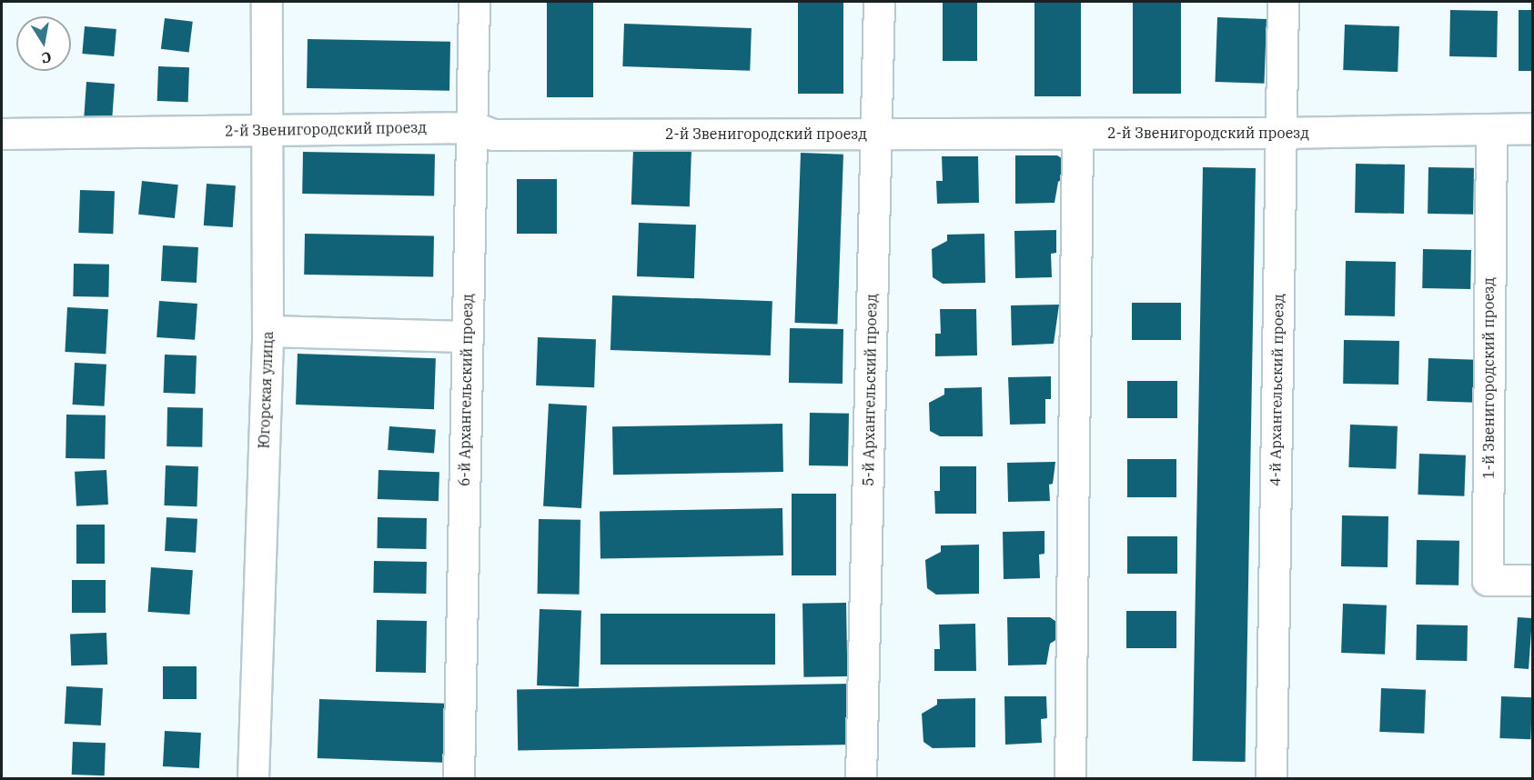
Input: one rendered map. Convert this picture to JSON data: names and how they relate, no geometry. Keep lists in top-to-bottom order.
{
  "streets": {
    "street": [
      "2-й Звенигородский проезд",
      "1-й Звенигородский проезд",
      "Югорская улица",
      "6-й Архангельский проезд",
      "5-й Архангельский проезд",
      "4-й Архангельский проезд"
    ]
  },
  "crossings": [
    ["2-й Звенигородский проезд", "1-й Звенигородский проезд"],
    ["2-й Звенигородский проезд", "Югорская улица"],
    ["2-й Звенигородский проезд", "6-й Архангельский проезд"],
    ["2-й Звенигородский проезд", "5-й Архангельский проезд"],
    ["2-й Звенигородский проезд", "4-й Архангельский проезд"]
  ],
  "north": "bottom"
}
